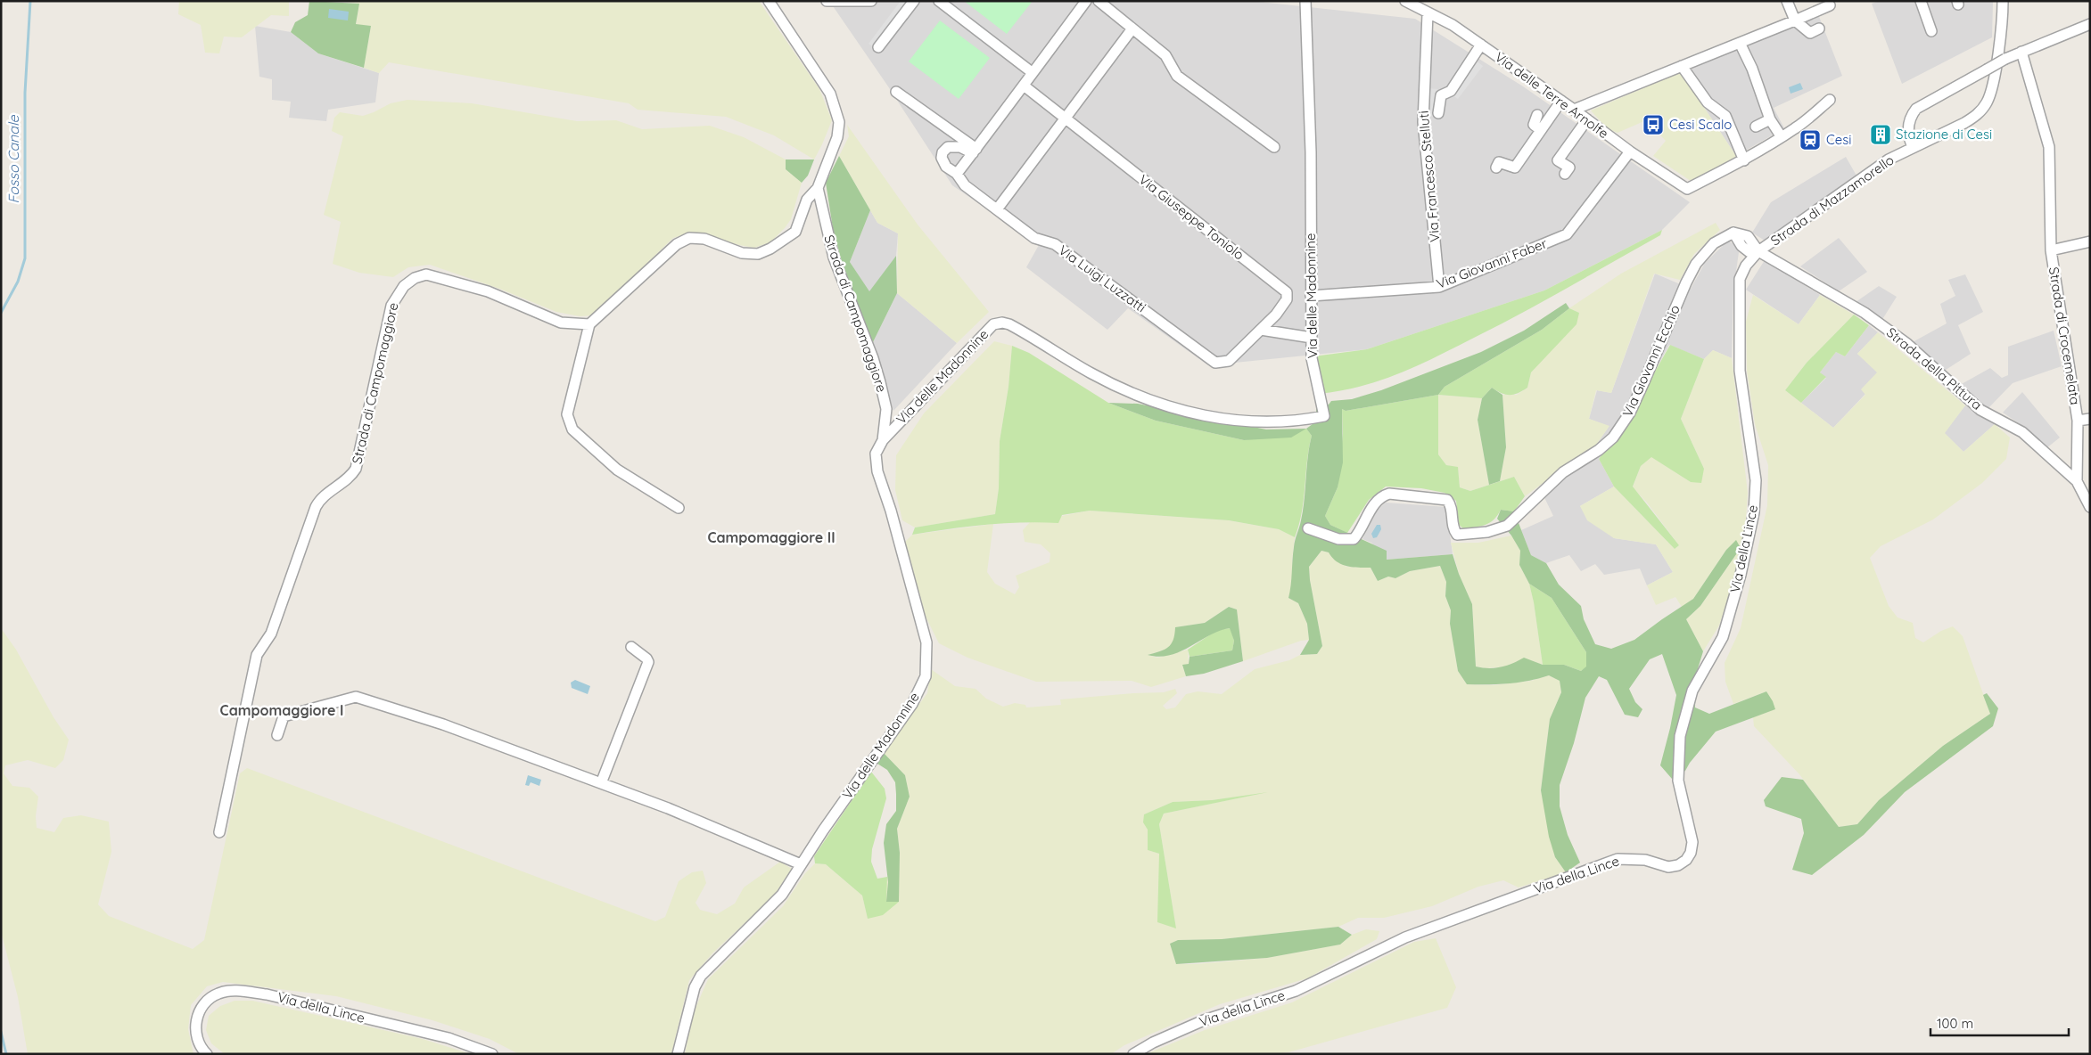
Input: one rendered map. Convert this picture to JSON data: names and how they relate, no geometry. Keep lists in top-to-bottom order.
{
  "streets": {
    "street": [
      "Via delle Terre Arnolfe",
      "Via Francesco Stelluti",
      "Strada di Mazzamorello",
      "Via Giuseppe Toniolo",
      "Via Giovanni Faber",
      "Via Luigi Luzzatti",
      "Via delle Madonnine",
      "Strada di Campomaggiore",
      "Strada di Crocemelata",
      "Via Giovanni Ecchio",
      "Strada della Pittura",
      "Via della Lince"
    ]
  },
  "crossings": [
    ["Via delle Terre Arnolfe", "Via Francesco Stelluti"],
    ["Via delle Terre Arnolfe", "Via Giovanni Faber"],
    ["Via Francesco Stelluti", "Via Giovanni Faber"],
    ["Strada di Mazzamorello", "Via Giovanni Ecchio"],
    ["Strada di Mazzamorello", "Strada della Pittura"],
    ["Strada di Mazzamorello", "Via della Lince"],
    ["Via Giuseppe Toniolo", "Via Luigi Luzzatti"],
    ["Via Giovanni Faber", "Via delle Madonnine"],
    ["Via delle Madonnine", "Strada di Campomaggiore"],
    ["Strada di Crocemelata", "Strada della Pittura"],
    ["Via Giovanni Ecchio", "Strada della Pittura"],
    ["Via Giovanni Ecchio", "Via della Lince"],
    ["Strada della Pittura", "Via della Lince"]
  ],
  "districts": ["Campomaggiore II", "Campomaggiore I"],
  "water": ["Fosso Canale"],
  "places": {
    "bus stop": ["Cesi Scalo"],
    "building": ["Stazione di Cesi"],
    "station": ["Cesi"]
  },
  "scale_bar": "100 m"
}
